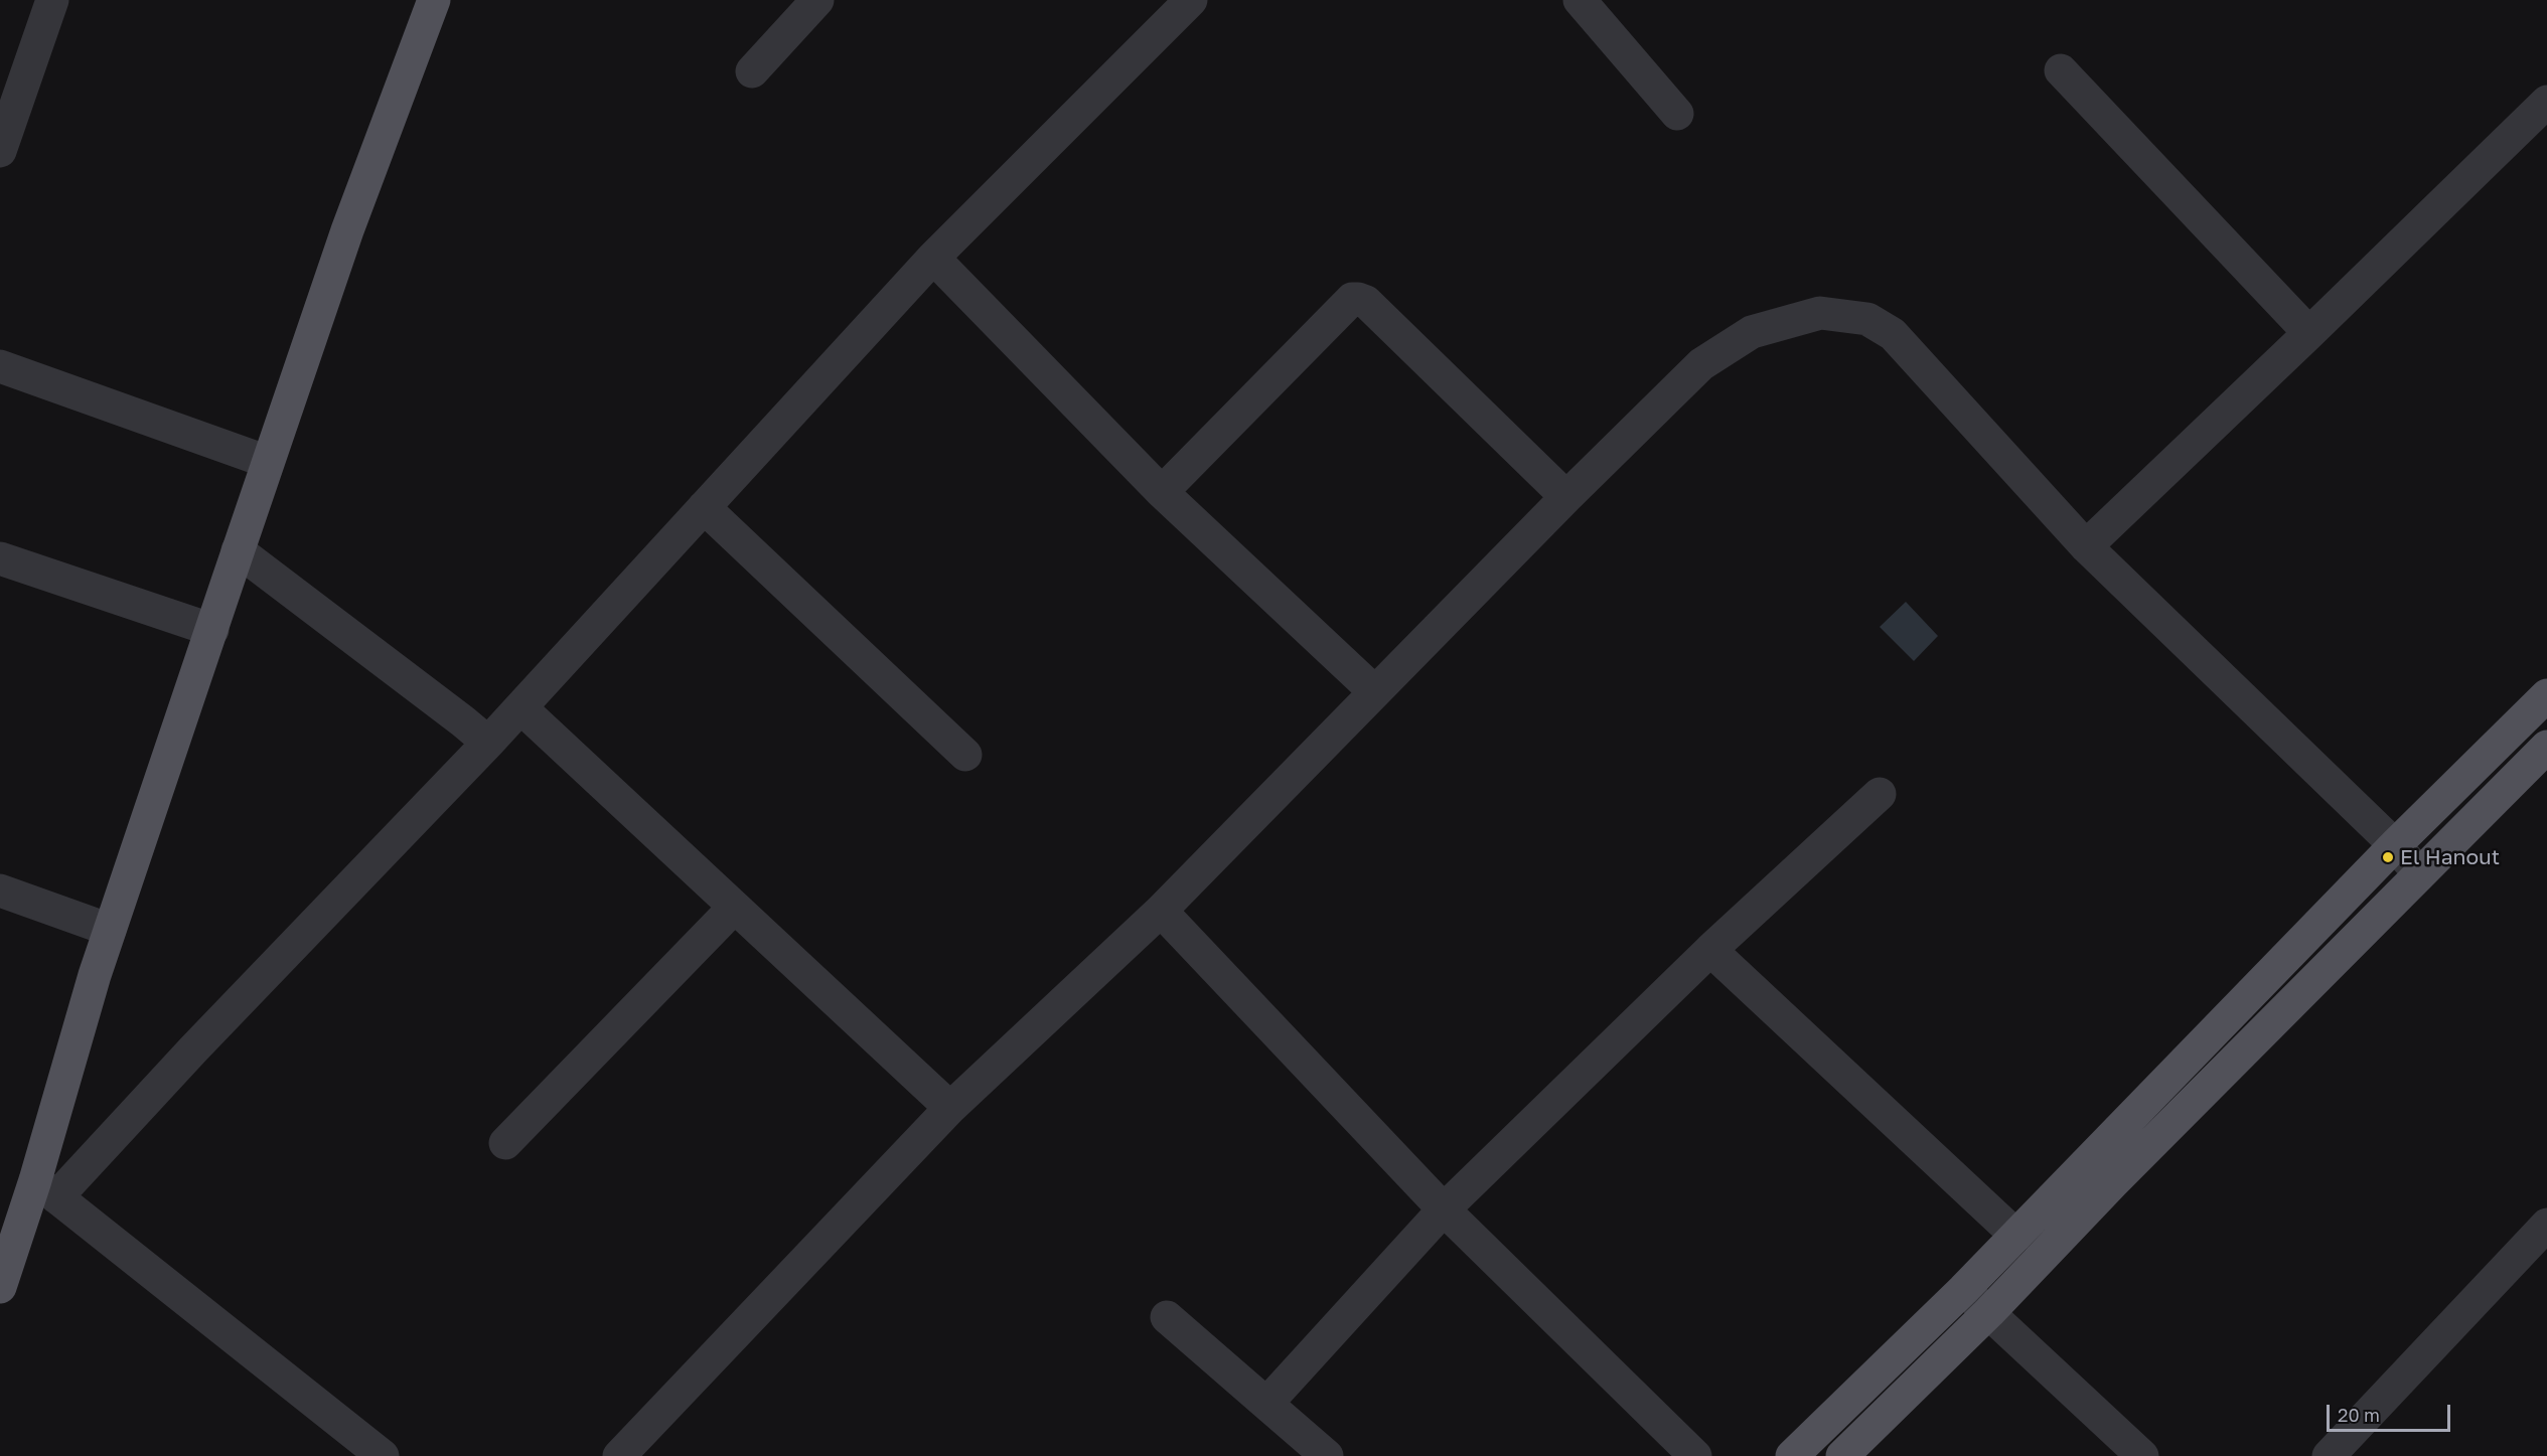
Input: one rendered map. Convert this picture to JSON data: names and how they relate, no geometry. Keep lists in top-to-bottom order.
{
  "places": ["El Hanout"],
  "scale_bar": "20 m"
}
